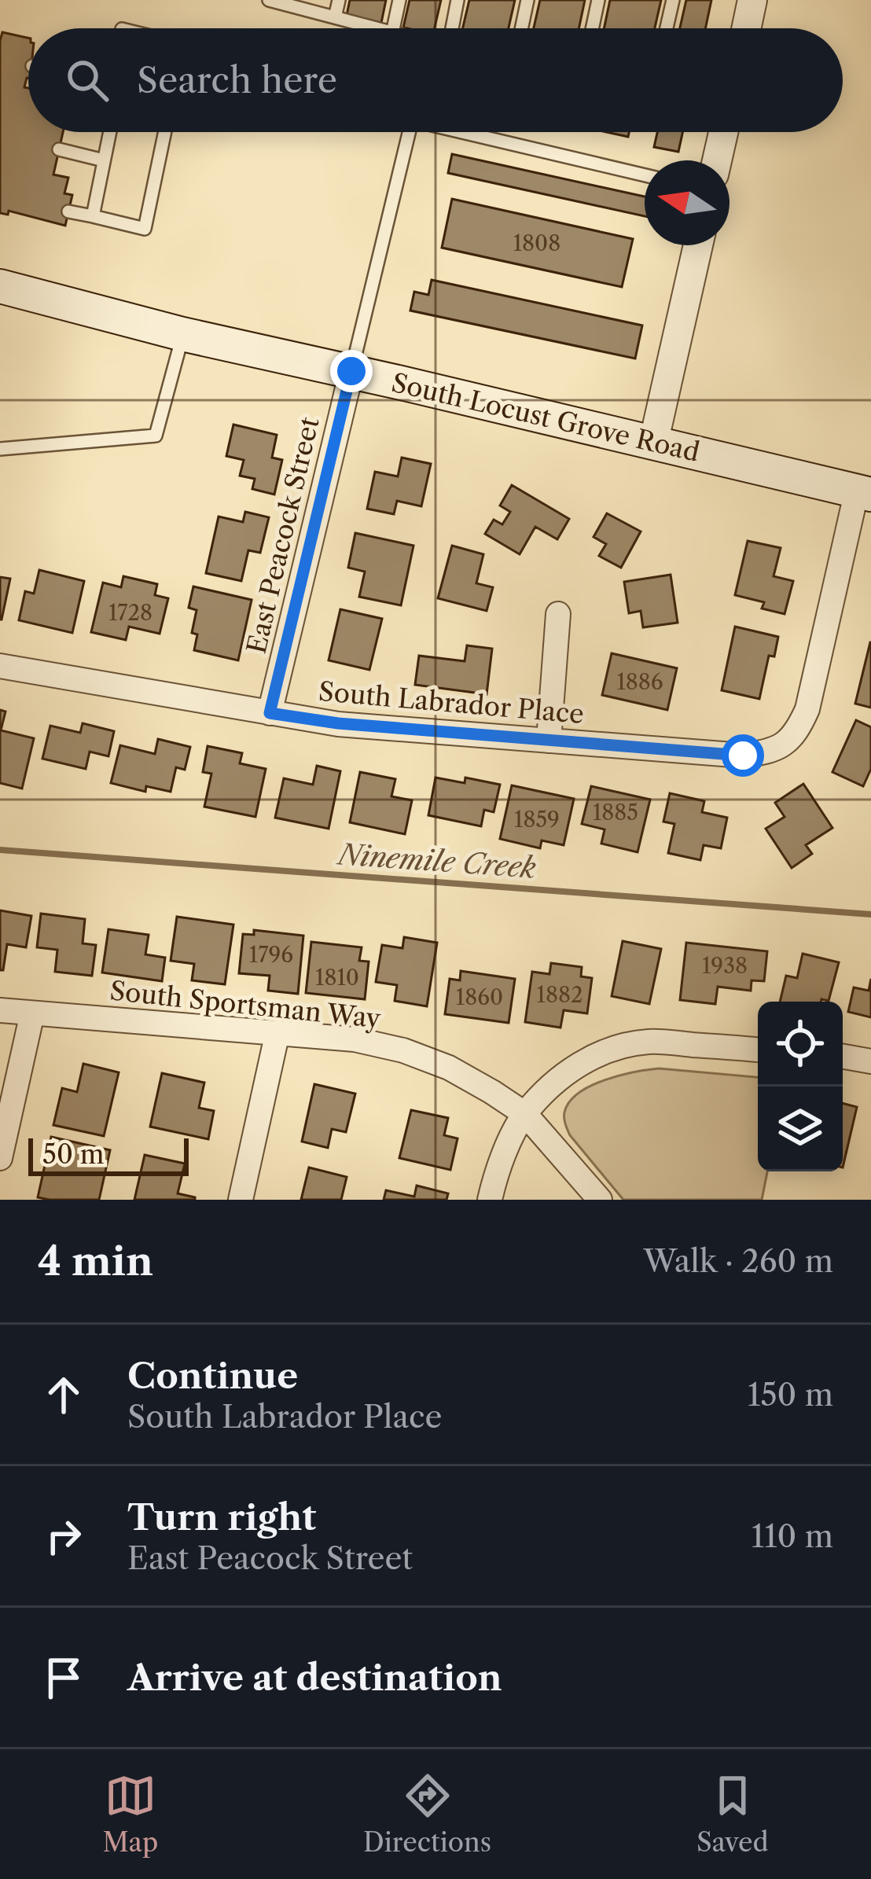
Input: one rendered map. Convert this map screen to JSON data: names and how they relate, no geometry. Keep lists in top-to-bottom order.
{
  "streets": {
    "main road": ["South Locust Grove Road"],
    "street": ["East Peacock Street", "South Labrador Place", "South Sportsman Way"]
  },
  "crossings": [
    ["South Locust Grove Road", "East Peacock Street"],
    ["South Locust Grove Road", "South Labrador Place"],
    ["East Peacock Street", "South Labrador Place"]
  ],
  "water": ["Ninemile Creek"],
  "house_numbers": [
    "1808",
    "1728",
    "1886",
    "1885",
    "1859",
    "1796",
    "1938",
    "1810",
    "1882",
    "1860"
  ],
  "scale_bar": "50 m",
  "north": "left",
  "page": {
    "search": "Search here",
    "scale": "50 m",
    "heading": ["4 min", "Walk · 260 m"],
    "list": [
      ["Continue", "South Labrador Place", "150 m"],
      ["Turn right", "East Peacock Street", "110 m"],
      "Arrive at destination"
    ],
    "nav": ["Map", "Directions", "Saved"]
  }
}
